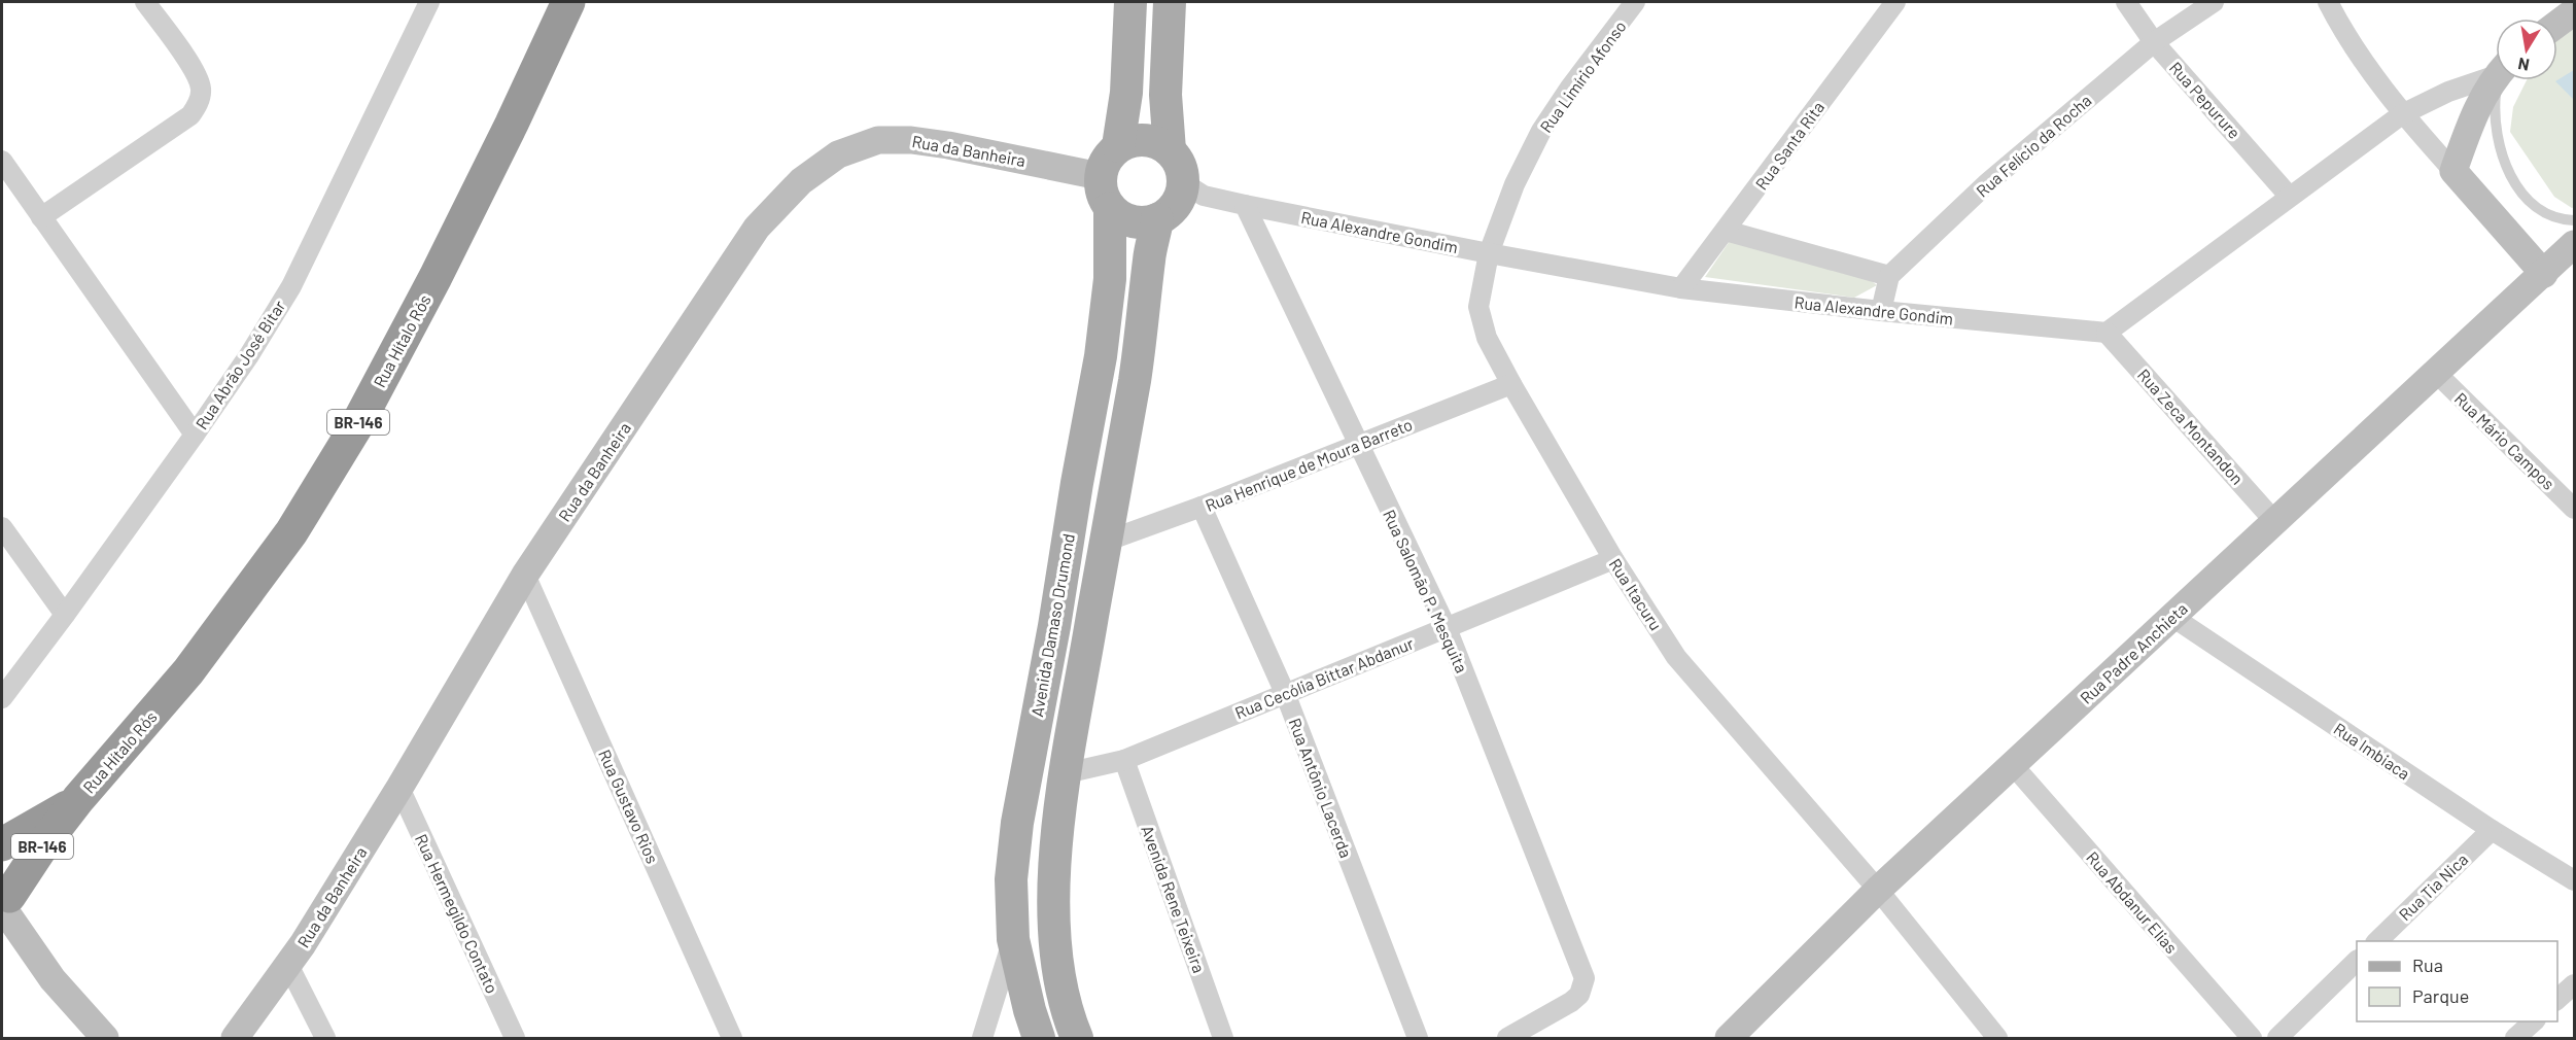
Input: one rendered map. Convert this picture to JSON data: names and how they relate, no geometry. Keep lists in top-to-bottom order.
{
  "streets": {
    "highway": ["Rua Hítalo Rós", "BR-146"],
    "main road": ["Rua da Banheira", "Avenida Damaso Drumond", "Rua Padre Anchieta"],
    "street": [
      "Rua Limírio Afonso",
      "Rua Pepurure",
      "Rua Santa Rita",
      "Rua Felício da Rocha",
      "Rua Alexandre Gondim",
      "Rua Abrão José Bitar",
      "Rua Zeca Montandon",
      "Rua Mário Campos",
      "Rua Henrique de Moura Barreto",
      "Rua Salomão P. Mesquita",
      "Rua Itacuru",
      "Rua Cecólia Bittar Abdanur",
      "Rua Imbiaca",
      "Rua Antônio Lacerda",
      "Rua Gustavo Rios",
      "Rua Tia Nica",
      "Avenida Rene Teixeira",
      "Rua Abdanur Elias",
      "Rua Hermegildo Contato"
    ]
  },
  "crossings": [
    ["Rua Limírio Afonso", "Rua Alexandre Gondim"],
    ["Rua Limírio Afonso", "Rua Itacuru"],
    ["Rua Pepurure", "Rua Felício da Rocha"],
    ["Rua Santa Rita", "Rua Alexandre Gondim"],
    ["Rua da Banheira", "Rua Alexandre Gondim"],
    ["Rua da Banheira", "Avenida Damaso Drumond"],
    ["Rua da Banheira", "Rua Gustavo Rios"],
    ["Rua da Banheira", "Rua Hermegildo Contato"],
    ["Rua Alexandre Gondim", "Rua Zeca Montandon"],
    ["Rua Alexandre Gondim", "Rua Salomão P. Mesquita"],
    ["Rua Alexandre Gondim", "Rua Itacuru"],
    ["Rua Alexandre Gondim", "Avenida Damaso Drumond"],
    ["Rua Zeca Montandon", "Rua Padre Anchieta"],
    ["Rua Mário Campos", "Rua Padre Anchieta"],
    ["Rua Henrique de Moura Barreto", "Rua Salomão P. Mesquita"],
    ["Rua Henrique de Moura Barreto", "Rua Itacuru"],
    ["Rua Henrique de Moura Barreto", "Rua Antônio Lacerda"],
    ["Rua Salomão P. Mesquita", "Rua Cecólia Bittar Abdanur"],
    ["Rua Itacuru", "Rua Padre Anchieta"],
    ["Rua Itacuru", "Rua Cecólia Bittar Abdanur"],
    ["Rua Padre Anchieta", "Rua Imbiaca"],
    ["Rua Padre Anchieta", "Rua Abdanur Elias"],
    ["Rua Cecólia Bittar Abdanur", "Rua Antônio Lacerda"],
    ["Rua Cecólia Bittar Abdanur", "Avenida Rene Teixeira"],
    ["Rua Imbiaca", "Rua Tia Nica"]
  ],
  "legend": ["Rua", "Parque"],
  "north": "bottom"
}
